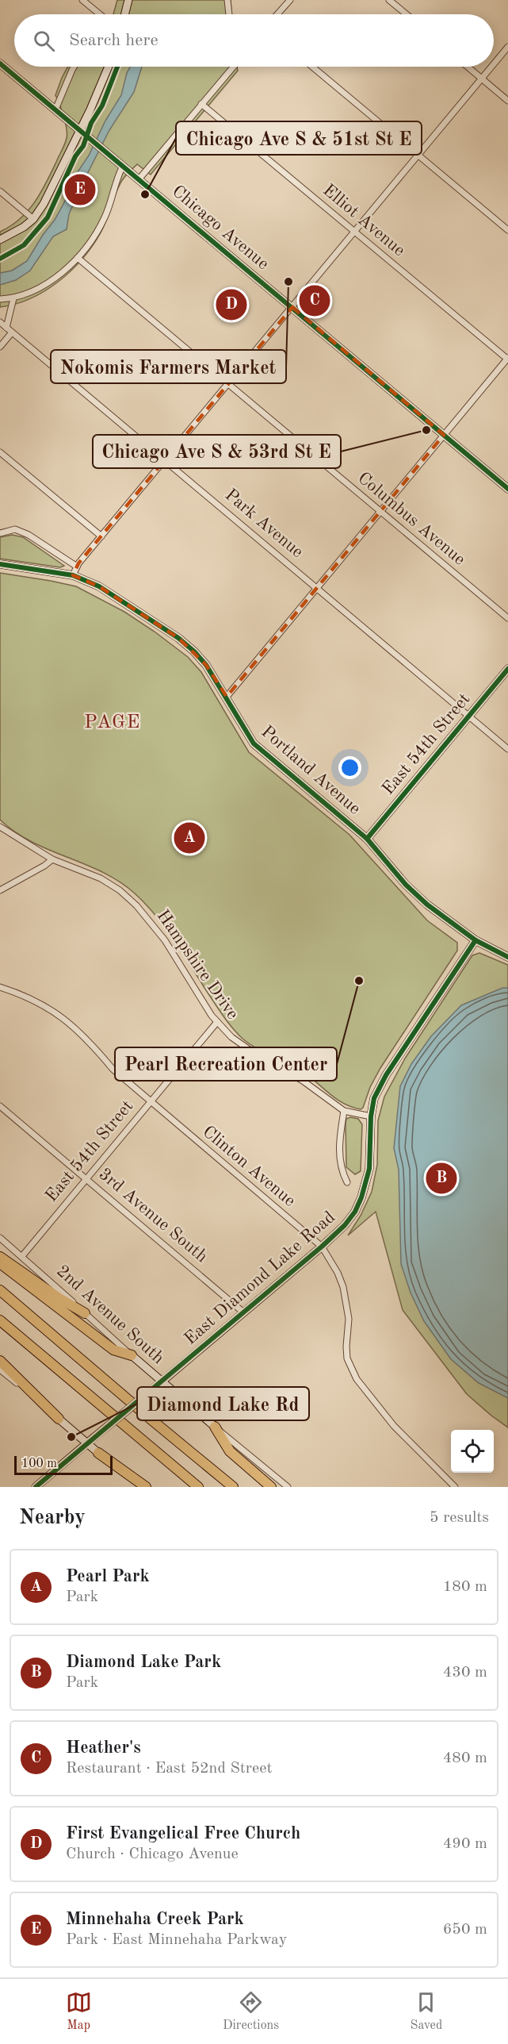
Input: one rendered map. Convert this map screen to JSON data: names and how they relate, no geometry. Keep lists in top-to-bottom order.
{
  "streets": {
    "street": [
      "Elliot Avenue",
      "Chicago Avenue",
      "Columbus Avenue",
      "Park Avenue",
      "East 54th Street",
      "Portland Avenue",
      "Hampshire Drive",
      "Clinton Avenue",
      "3rd Avenue South",
      "East Diamond Lake Road",
      "2nd Avenue South"
    ]
  },
  "crossings": [
    ["Park Avenue", "East 54th Street"],
    ["East 54th Street", "Portland Avenue"],
    ["East 54th Street", "Hampshire Drive"],
    ["East 54th Street", "Clinton Avenue"],
    ["East 54th Street", "3rd Avenue South"],
    ["East 54th Street", "2nd Avenue South"],
    ["Portland Avenue", "East Diamond Lake Road"],
    ["Hampshire Drive", "East Diamond Lake Road"],
    ["Clinton Avenue", "East Diamond Lake Road"],
    ["3rd Avenue South", "East Diamond Lake Road"],
    ["East Diamond Lake Road", "2nd Avenue South"]
  ],
  "districts": ["PAGE"],
  "places": [
    "Chicago Ave S & 51st St E",
    "Nokomis Farmers Market",
    "Chicago Ave S & 53rd St E",
    "Pearl Recreation Center",
    "Diamond Lake Rd"
  ],
  "scale_bar": "100 m",
  "page": {
    "search": "Search here",
    "pins": [
      "E",
      "C",
      "D",
      "A",
      "B"
    ],
    "scale": "100 m",
    "heading": ["Nearby", "5 results"],
    "list": [
      {
        "mark": "A",
        "name": "Pearl Park",
        "note": "Park",
        "value": "180 m"
      },
      {
        "mark": "B",
        "name": "Diamond Lake Park",
        "note": "Park",
        "value": "430 m"
      },
      {
        "mark": "C",
        "name": "Heather's",
        "note": "Restaurant · East 52nd Street",
        "value": "480 m"
      },
      {
        "mark": "D",
        "name": "First Evangelical Free Church",
        "note": "Church · Chicago Avenue",
        "value": "490 m"
      },
      {
        "mark": "E",
        "name": "Minnehaha Creek Park",
        "note": "Park · East Minnehaha Parkway",
        "value": "650 m"
      }
    ],
    "nav": ["Map", "Directions", "Saved"]
  }
}
